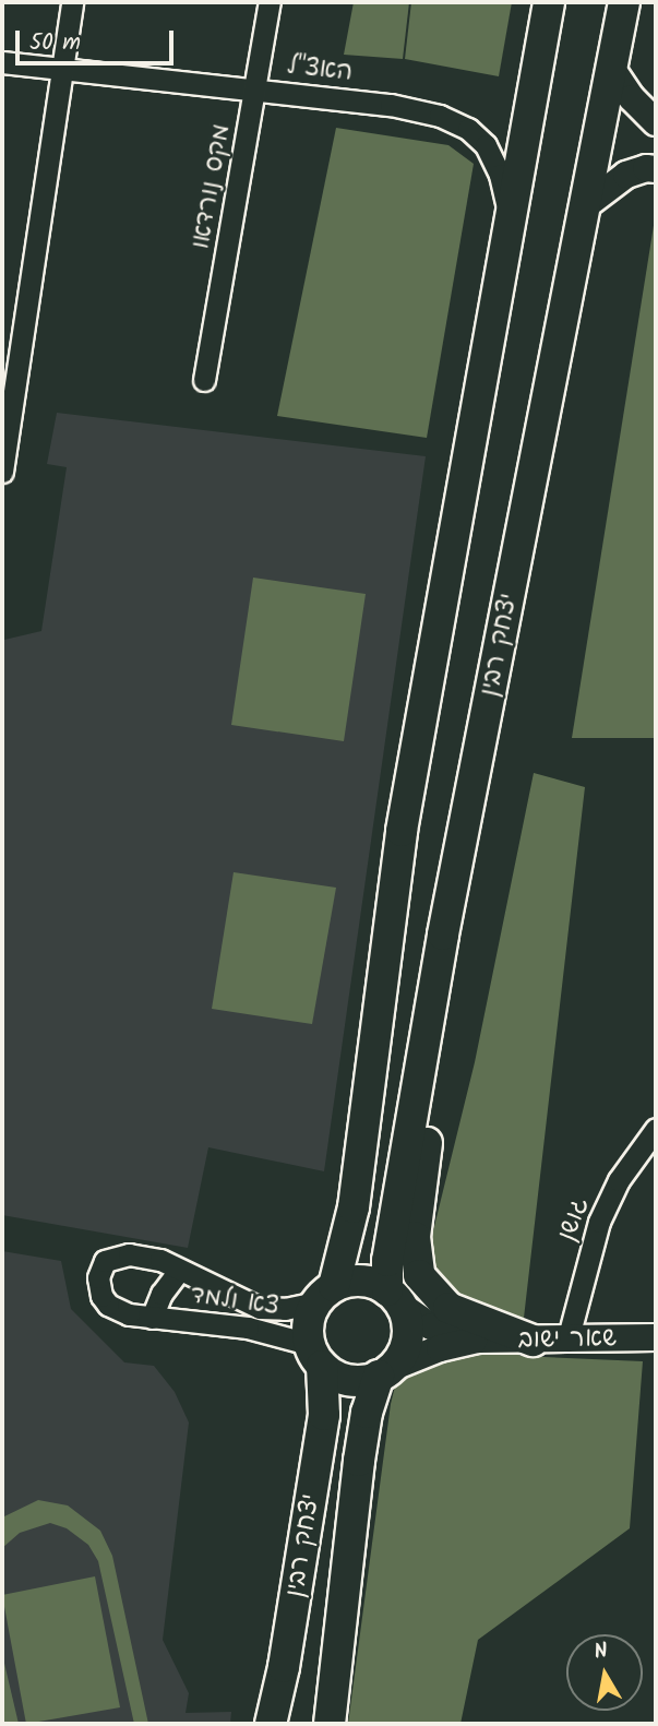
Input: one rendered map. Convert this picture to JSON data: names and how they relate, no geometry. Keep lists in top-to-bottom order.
{
  "streets": {
    "main road": ["יצחק רבין"],
    "street": [
      "האצ\"ל",
      "מקס נורדאו",
      "גושן",
      "צא ולמד",
      "שאר ישוב"
    ]
  },
  "crossings": [
    ["האצ\"ל", "מקס נורדאו"],
    ["יצחק רבין", "צא ולמד"],
    ["יצחק רבין", "שאר ישוב"],
    ["גושן", "שאר ישוב"],
    ["צא ולמד", "שאר ישוב"]
  ],
  "scale_bar": "50 m",
  "north": "top"
}
